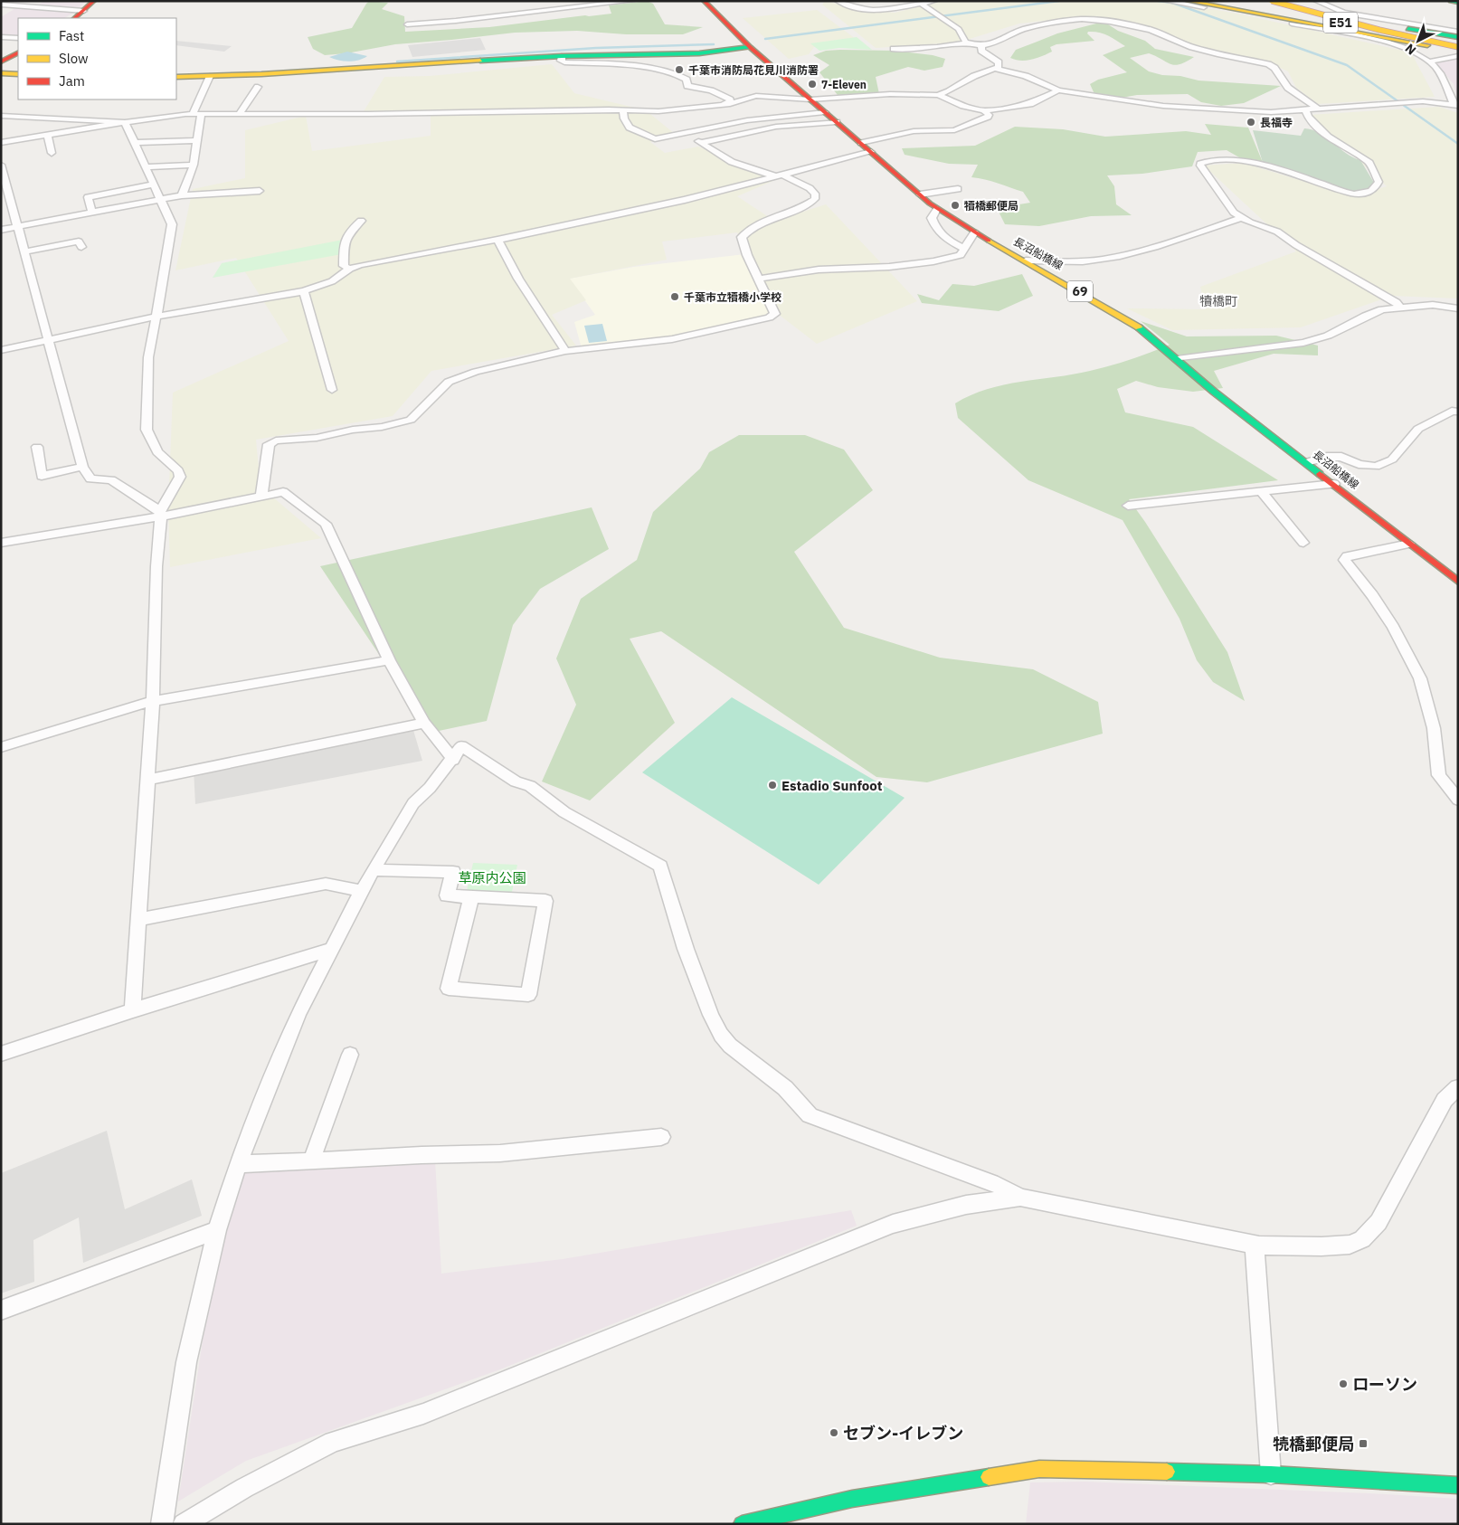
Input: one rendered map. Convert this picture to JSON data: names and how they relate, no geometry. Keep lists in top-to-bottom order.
{
  "streets": {
    "main road": ["E51", "長沼船橋線", "69"]
  },
  "districts": ["犢橋町"],
  "parks": ["草原内公園"],
  "places": {
    "other": [
      "千葉市消防局花見川消防署",
      "7-Eleven",
      "長福寺",
      "犢橋郵便局",
      "千葉市立犢橋小学校",
      "Estadio Sunfoot",
      "ローソン",
      "セブン-イレブン"
    ],
    "transit": ["㸿橋郵便局"]
  },
  "legend": ["Fast", "Slow", "Jam"],
  "north": "bottom left"
}
